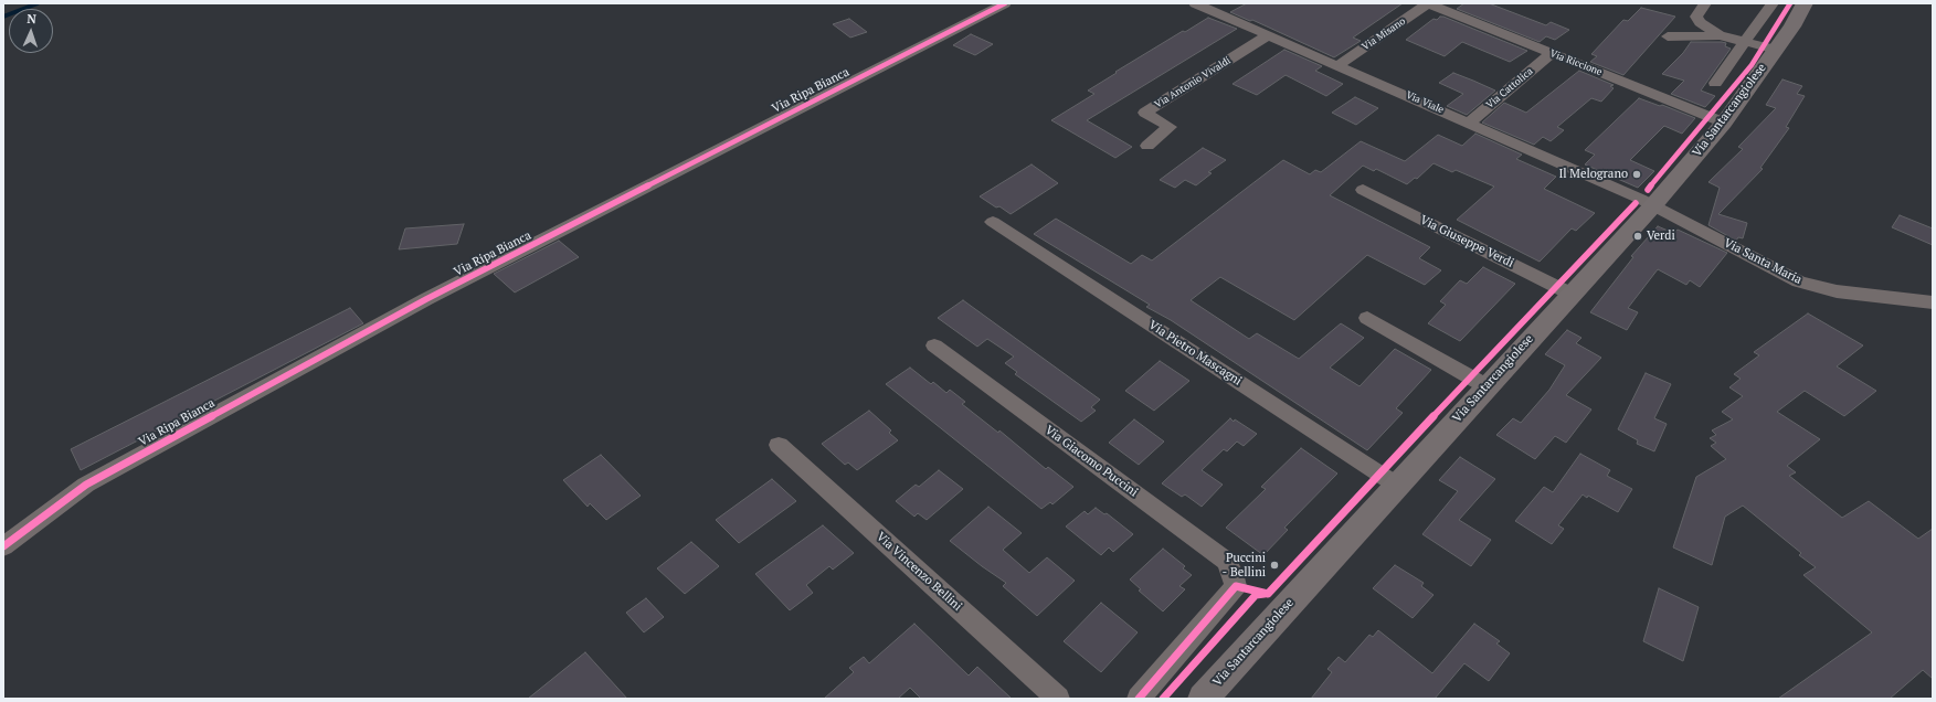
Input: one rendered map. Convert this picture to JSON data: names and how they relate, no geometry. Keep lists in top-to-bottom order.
{
  "streets": {
    "main road": ["Via Santarcangiolese"],
    "street": [
      "Via Misano",
      "Via Riccione",
      "Via Antonio Vivaldi",
      "Via Cattolica",
      "Via Ripa Bianca",
      "Via Viale",
      "Via Giuseppe Verdi",
      "Via Santa Maria",
      "Via Pietro Mascagni",
      "Via Giacomo Puccini",
      "Via Vincenzo Bellini"
    ]
  },
  "crossings": [
    ["Via Misano", "Via Riccione"],
    ["Via Misano", "Via Viale"],
    ["Via Riccione", "Via Cattolica"],
    ["Via Riccione", "Via Santarcangiolese"],
    ["Via Antonio Vivaldi", "Via Viale"],
    ["Via Cattolica", "Via Viale"],
    ["Via Viale", "Via Santarcangiolese"],
    ["Via Viale", "Via Santa Maria"],
    ["Via Santarcangiolese", "Via Giuseppe Verdi"],
    ["Via Santarcangiolese", "Via Santa Maria"],
    ["Via Santarcangiolese", "Via Pietro Mascagni"]
  ],
  "places": ["Il Melograno", "Verdi", "Puccini - Bellini"],
  "north": "top"
}
